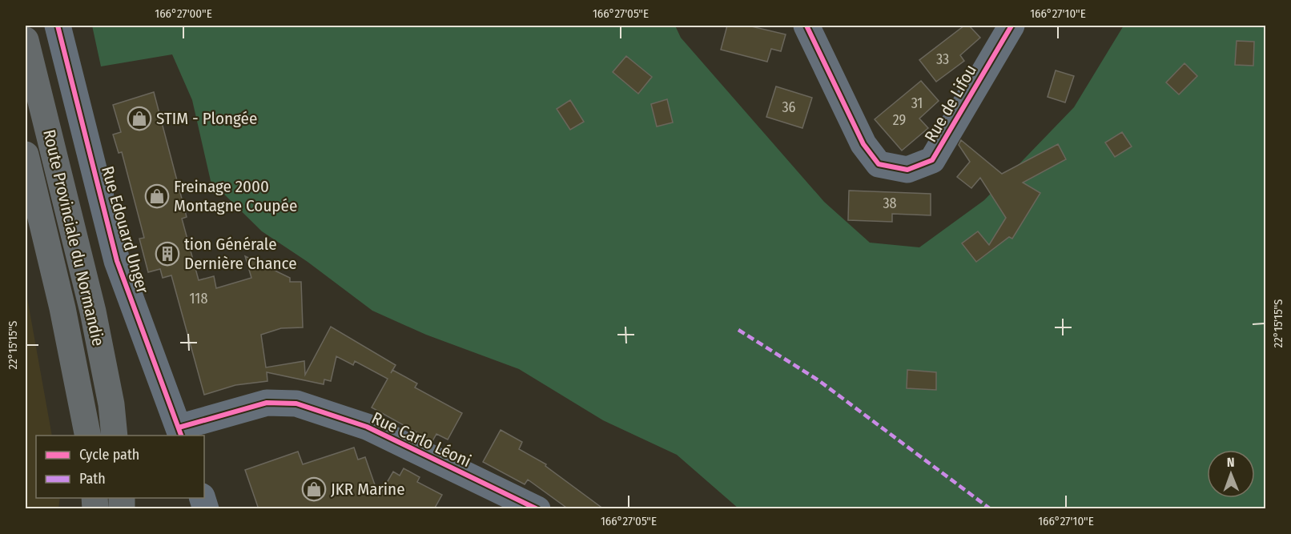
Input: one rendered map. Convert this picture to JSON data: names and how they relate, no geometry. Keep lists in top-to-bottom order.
{
  "streets": {
    "highway": ["Route Provinciale du Normandie"],
    "street": ["Rue de Lifou", "Rue Edouard Unger", "Rue Carlo Léoni"]
  },
  "crossings": [
    ["Rue Edouard Unger", "Rue Carlo Léoni"]
  ],
  "places": {
    "shop": ["STIM - Plongée", "Freinage 2000 Montagne Coupée", "JKR Marine"],
    "building": ["tion Générale Dernière Chance"]
  },
  "house_numbers": [
    "33",
    "31",
    "36",
    "29",
    "38",
    "118"
  ],
  "legend": ["Cycle path", "Path"],
  "north": "top",
  "coordinates": [
    "166°27'00\"E",
    "166°27'05\"E",
    "166°27'10\"E",
    "22°15'15\"S"
  ]
}
